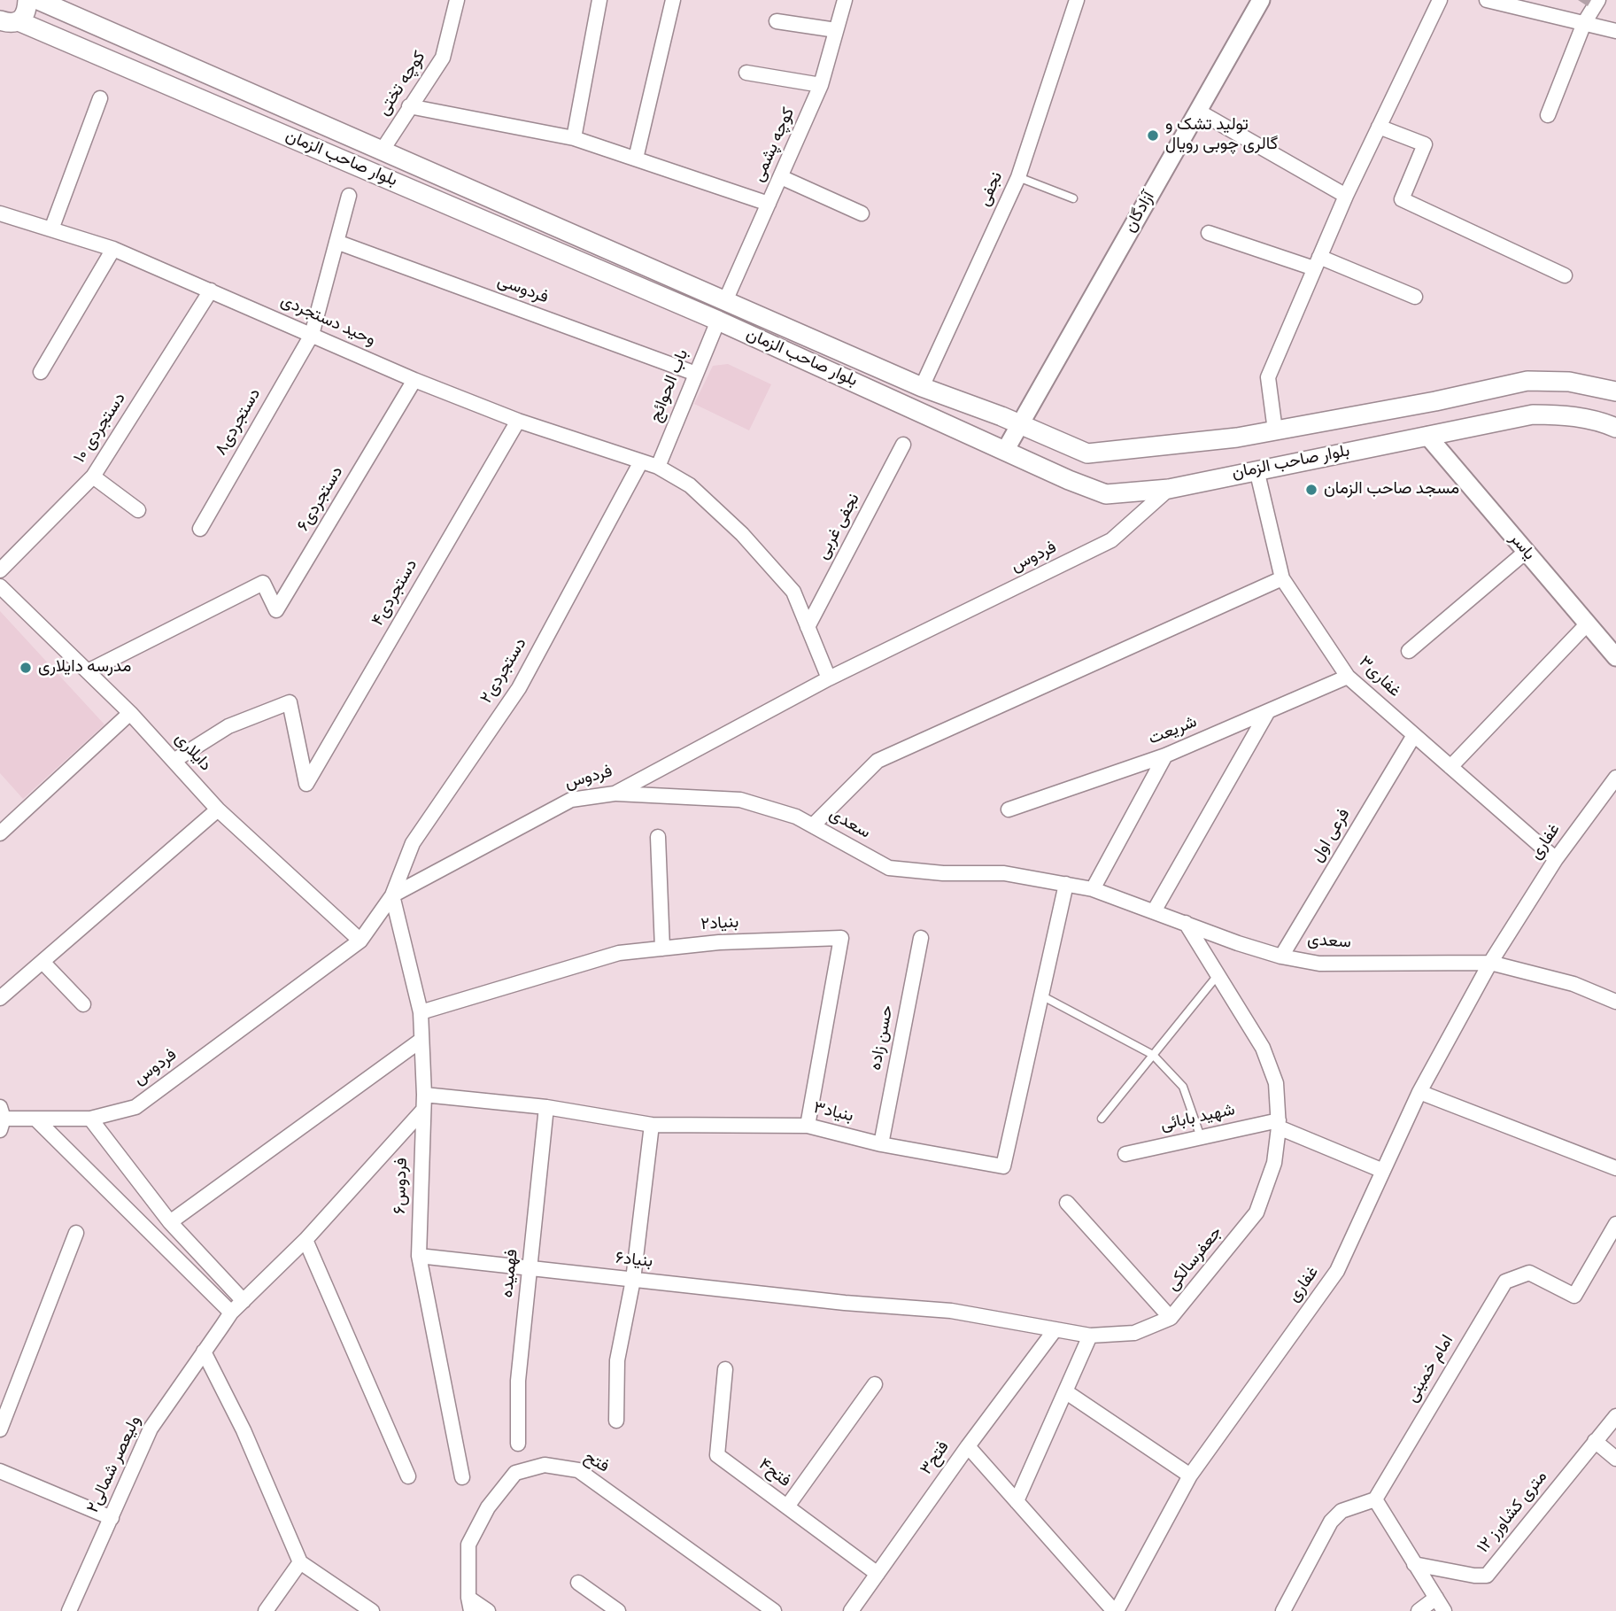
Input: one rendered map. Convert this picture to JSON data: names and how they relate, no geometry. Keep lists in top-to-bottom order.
{
  "streets": {
    "main road": ["بلوار صاحب الزمان"],
    "street": [
      "کوچه تختی",
      "کوچه پشمی",
      "نجفی",
      "آزادگان",
      "فردوسی",
      "وحید دستجردی",
      "باب الحوائج",
      "دستجردی۸",
      "دستجردی ۱۰",
      "دستجردی۶",
      "نجفی غربی",
      "یاسر",
      "فردوس",
      "دستجردی۴",
      "دستجردی۲",
      "غفاری۳",
      "شریعت",
      "دایلاری",
      "سعدی",
      "فرعی اول",
      "غفاری",
      "بنیاد۲",
      "حسن زاده",
      "بنیاد۳",
      "شهید بابائی",
      "فردوس۶",
      "جعفرسالکی",
      "بنیاد۶",
      "فهمیده",
      "امام خمینی",
      "فتح۳",
      "فتح",
      "ولیعصر شمالی۲",
      "فتح۴",
      "۱۲ متری کشاورز"
    ]
  },
  "crossings": [
    ["کوچه تختی", "بلوار صاحب الزمان"],
    ["کوچه پشمی", "بلوار صاحب الزمان"],
    ["بلوار صاحب الزمان", "نجفی"],
    ["بلوار صاحب الزمان", "آزادگان"],
    ["بلوار صاحب الزمان", "باب الحوائج"],
    ["بلوار صاحب الزمان", "یاسر"],
    ["بلوار صاحب الزمان", "فردوس"],
    ["بلوار صاحب الزمان", "غفاری۳"],
    ["فردوسی", "باب الحوائج"],
    ["فردوسی", "دستجردی۸"],
    ["وحید دستجردی", "باب الحوائج"],
    ["وحید دستجردی", "دستجردی۸"],
    ["وحید دستجردی", "دستجردی ۱۰"],
    ["وحید دستجردی", "دستجردی۶"],
    ["وحید دستجردی", "دستجردی۴"],
    ["وحید دستجردی", "دستجردی۲"],
    ["دستجردی۶", "دایلاری"],
    ["فردوس", "دستجردی۲"],
    ["فردوس", "دایلاری"],
    ["فردوس", "سعدی"],
    ["فردوس", "فردوس۶"],
    ["دستجردی۴", "دایلاری"],
    ["دستجردی۲", "فردوس۶"],
    ["غفاری۳", "شریعت"],
    ["غفاری۳", "فرعی اول"],
    ["غفاری۳", "غفاری"],
    ["سعدی", "فرعی اول"],
    ["سعدی", "غفاری"],
    ["سعدی", "جعفرسالکی"],
    ["بنیاد۲", "بنیاد۳"],
    ["بنیاد۲", "فردوس۶"],
    ["حسن زاده", "بنیاد۳"],
    ["بنیاد۳", "فردوس۶"],
    ["بنیاد۳", "فهمیده"],
    ["شهید بابائی", "جعفرسالکی"],
    ["فردوس۶", "بنیاد۶"],
    ["فردوس۶", "ولیعصر شمالی۲"],
    ["جعفرسالکی", "بنیاد۶"],
    ["جعفرسالکی", "فتح۳"],
    ["بنیاد۶", "فهمیده"],
    ["فتح۳", "فتح۴"]
  ],
  "places": ["تولید تشک و گالری چوبی رویال", "مسجد صاحب الزمان", "مدرسه دایلاری"]
}
